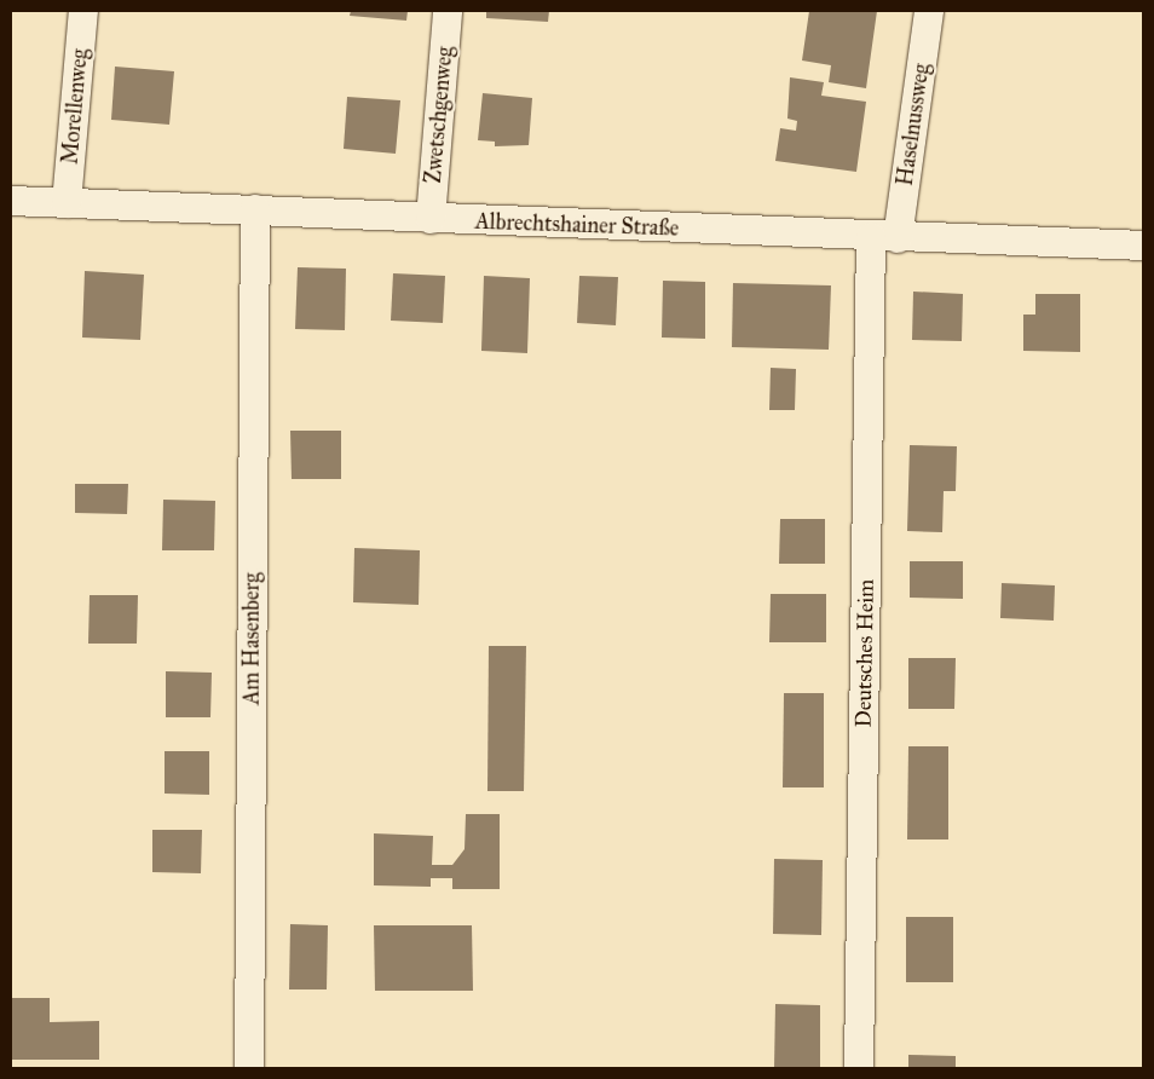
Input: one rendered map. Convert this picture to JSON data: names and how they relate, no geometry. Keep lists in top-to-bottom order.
{
  "streets": {
    "street": [
      "Morellenweg",
      "Zwetschgenweg",
      "Haselnussweg",
      "Albrechtshainer Straße",
      "Am Hasenberg",
      "Deutsches Heim"
    ]
  },
  "crossings": [
    ["Morellenweg", "Albrechtshainer Straße"],
    ["Zwetschgenweg", "Albrechtshainer Straße"],
    ["Haselnussweg", "Albrechtshainer Straße"],
    ["Haselnussweg", "Deutsches Heim"],
    ["Albrechtshainer Straße", "Am Hasenberg"],
    ["Albrechtshainer Straße", "Deutsches Heim"]
  ]
}
